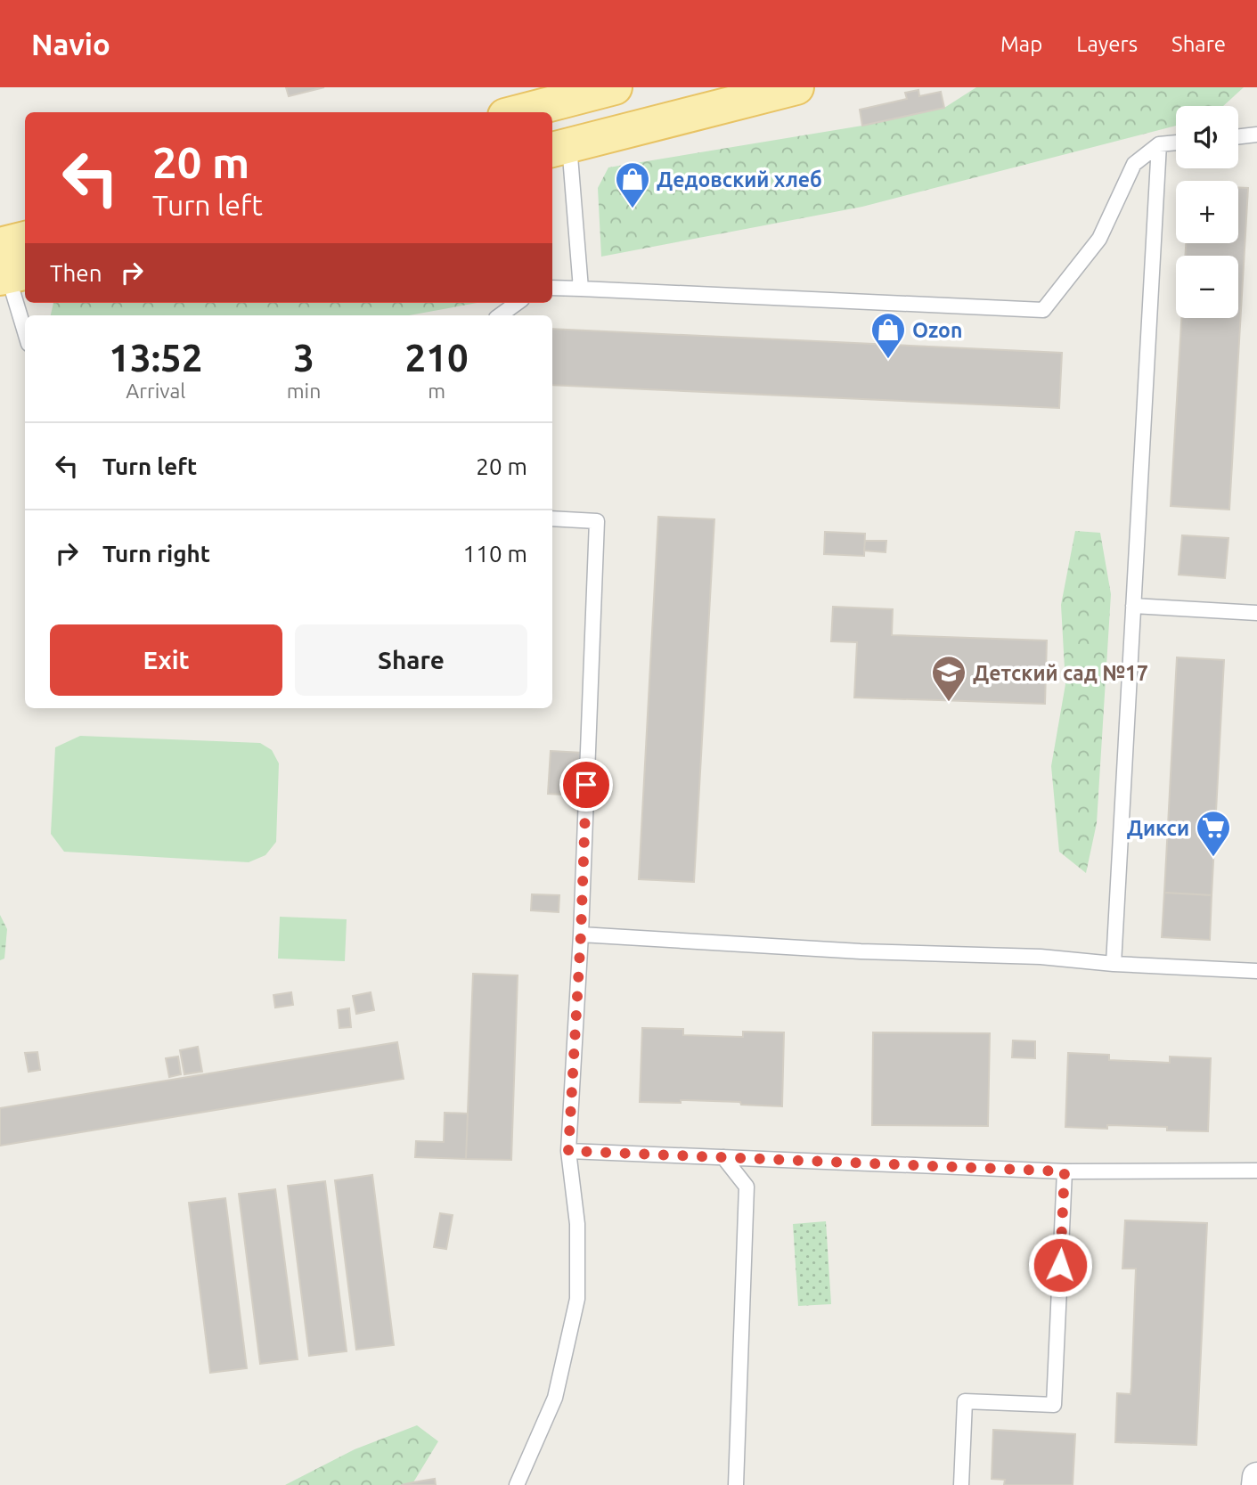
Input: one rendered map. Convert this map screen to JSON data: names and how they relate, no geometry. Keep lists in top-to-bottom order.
{
  "places": {
    "shop": ["Дедовский хлеб", "Ozon"],
    "school or university": ["Детский сад №17"],
    "supermarket": ["Дикси"]
  },
  "page": {
    "header": "Navio",
    "nav": ["Map", "Layers", "Share"],
    "map_buttons": ["+", "−"],
    "turn": ["20 m", "Turn left"],
    "then": "Then",
    "eta": [
      "13:52",
      "Arrival",
      "3",
      "min",
      "210",
      "m"
    ],
    "list": [
      {
        "name": "Turn left",
        "value": "20 m"
      },
      {
        "name": "Turn right",
        "value": "110 m"
      }
    ],
    "buttons": ["Exit", "Share"]
  }
}
